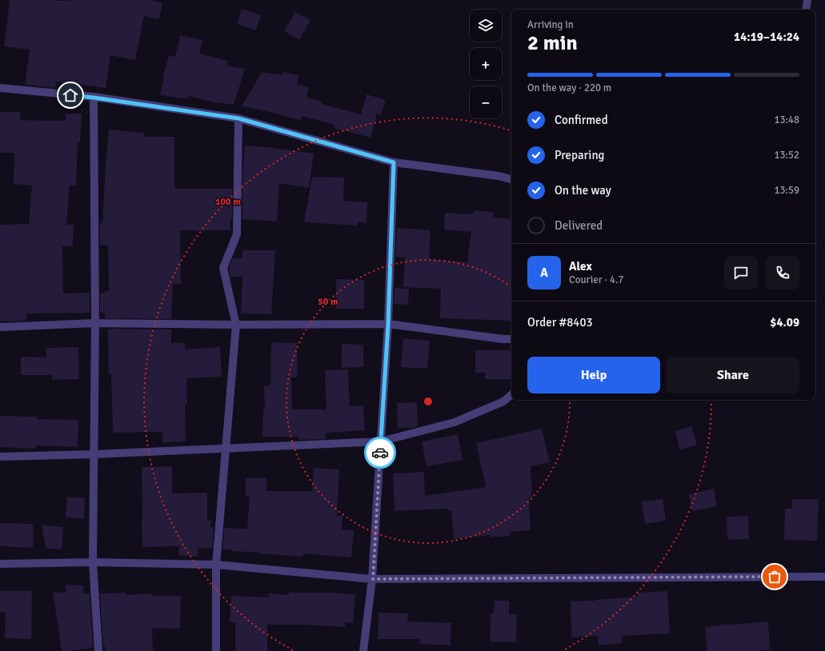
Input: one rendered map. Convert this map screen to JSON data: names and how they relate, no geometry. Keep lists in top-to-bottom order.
{
  "page": {
    "map_buttons": ["+", "−"],
    "heading": ["2 min", "Arriving in", "14:19–14:24"],
    "panel": [
      "Alex",
      "Courier · 4.7",
      "Order #8403",
      "$4.09"
    ],
    "bar": "On the way · 220 m",
    "list": [
      ["Confirmed", "13:48"],
      ["Preparing", "13:52"],
      ["On the way", "13:59"],
      "Delivered"
    ],
    "round": "A",
    "buttons": ["Help", "Share"]
  },
  "rings": ["100 m", "50 m"]
}
